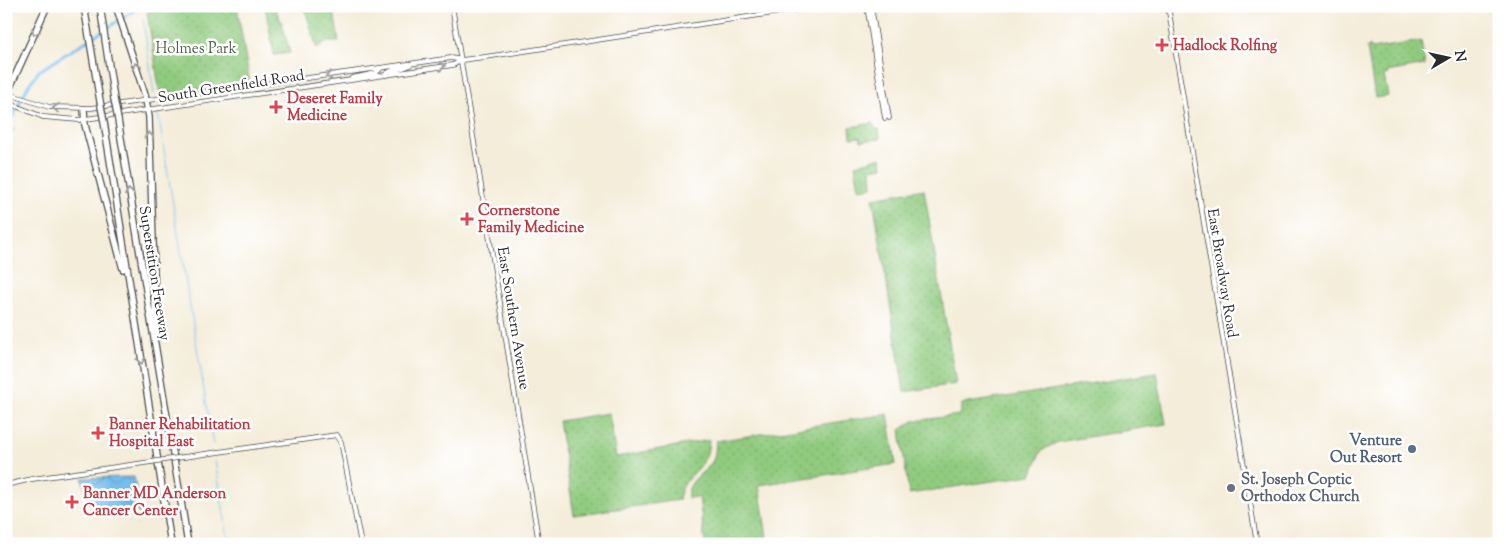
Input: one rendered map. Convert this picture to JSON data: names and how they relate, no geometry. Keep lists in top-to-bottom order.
{
  "streets": {
    "highway": ["Superstition Freeway"],
    "main road": ["South Greenfield Road", "East Broadway Road", "East Southern Avenue"]
  },
  "crossings": [
    ["South Greenfield Road", "East Southern Avenue"]
  ],
  "parks": ["Holmes Park"],
  "places": {
    "health": [
      "Hadlock Rolfing",
      "Deseret Family Medicine",
      "Cornerstone Family Medicine",
      "Banner Rehabilitation Hospital East",
      "Banner MD Anderson Cancer Center"
    ],
    "other": ["Venture Out Resort", "St. Joseph Coptic Orthodox Church"]
  },
  "north": "right"
}
